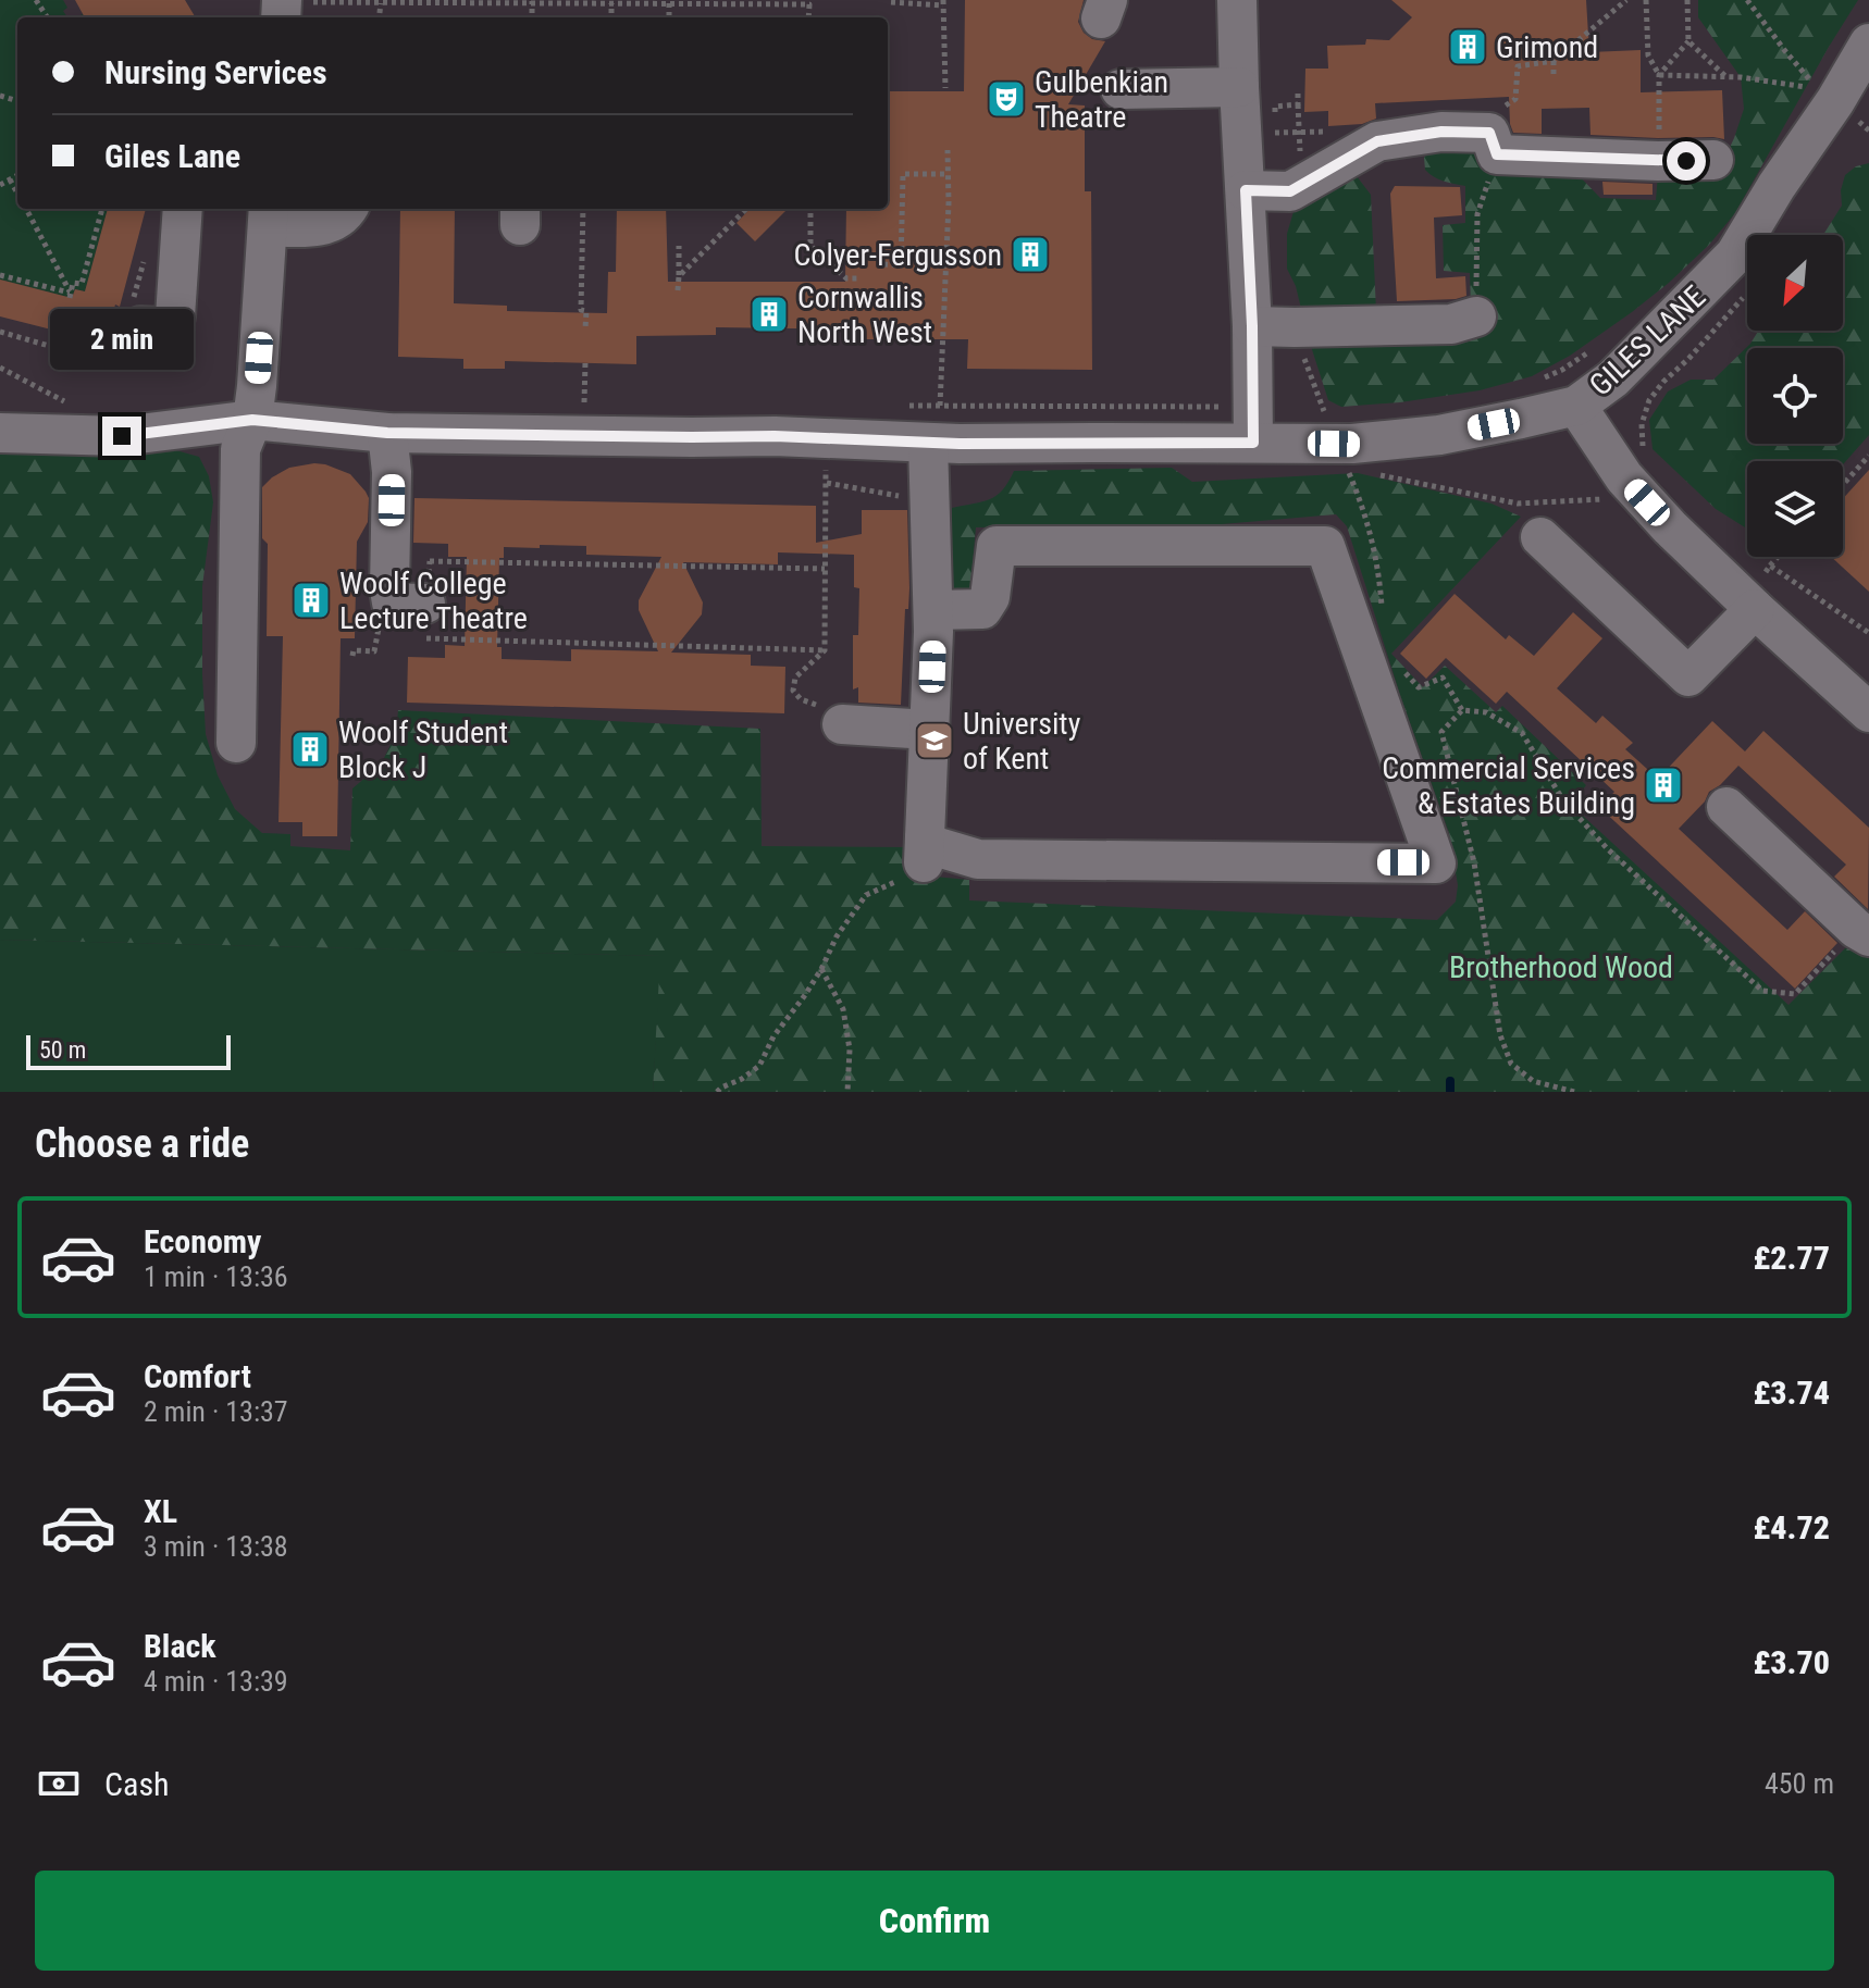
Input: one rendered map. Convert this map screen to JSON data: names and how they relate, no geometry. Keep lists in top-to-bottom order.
{
  "streets": {
    "street": ["GILES LANE"]
  },
  "parks": ["Brotherhood Wood"],
  "places": {
    "building": [
      "Grimond",
      "Colyer-Fergusson",
      "Cornwallis North West",
      "Woolf College Lecture Theatre",
      "Woolf Student Block J",
      "Commercial Services & Estates Building"
    ],
    "theatre": ["Gulbenkian Theatre"],
    "school or university": ["University of Kent"]
  },
  "scale_bar": "50 m",
  "north": "bottom left",
  "page": {
    "banner": ["Nursing Services", "Giles Lane"],
    "bubble": "2 min",
    "scale": "50 m",
    "heading": "Choose a ride",
    "list": [
      {
        "name": "Economy",
        "note": "1 min · 13:36",
        "value": "£2.77"
      },
      {
        "name": "Comfort",
        "note": "2 min · 13:37",
        "value": "£3.74"
      },
      {
        "name": "XL",
        "note": "3 min · 13:38",
        "value": "£4.72"
      },
      {
        "name": "Black",
        "note": "4 min · 13:39",
        "value": "£3.70"
      }
    ],
    "pay": ["Cash", "450 m"],
    "buttons": "Confirm"
  }
}
